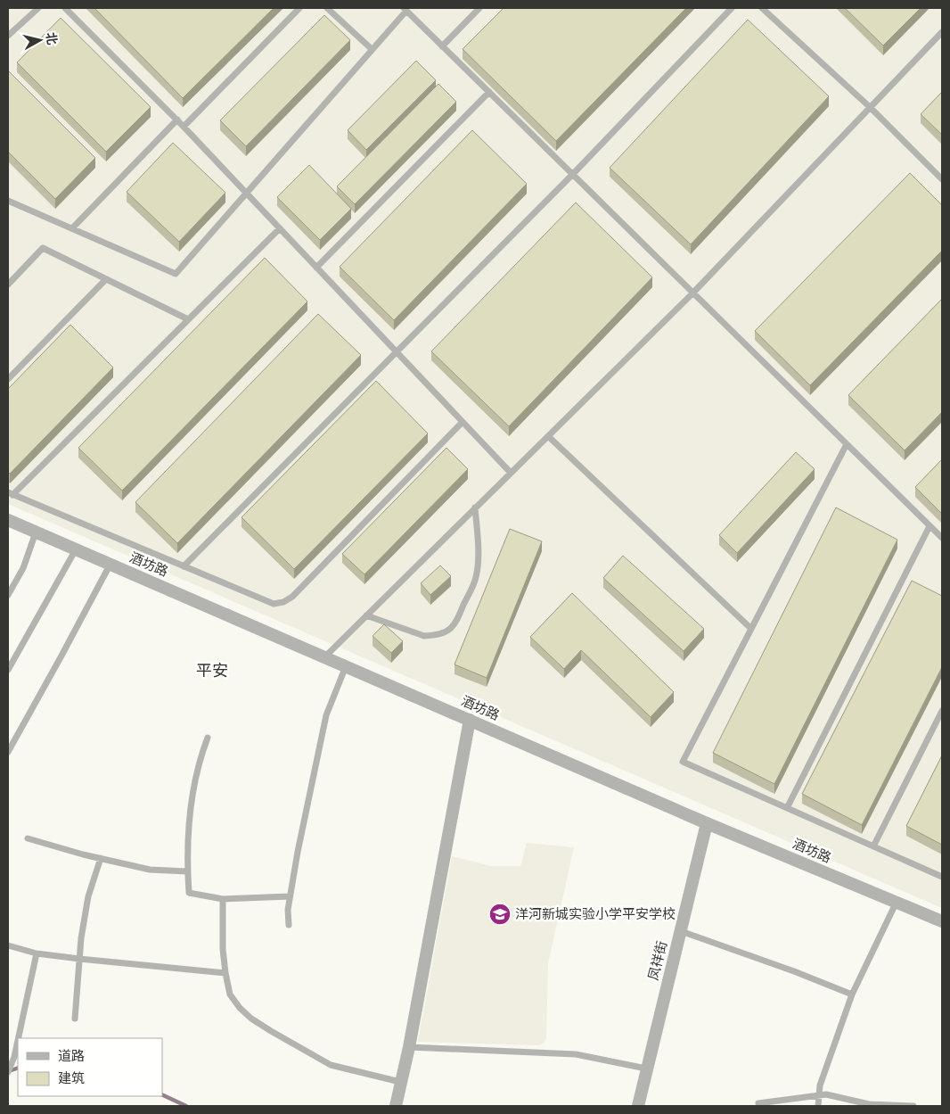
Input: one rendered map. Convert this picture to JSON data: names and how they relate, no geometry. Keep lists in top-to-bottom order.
{
  "streets": {
    "street": ["酒坊路", "凤祥街"]
  },
  "crossings": [
    ["酒坊路", "凤祥街"]
  ],
  "districts": ["平安"],
  "places": {
    "school or university": ["洋河新城实验小学平安学校"]
  },
  "legend": ["道路", "建筑"],
  "north": "right"
}
